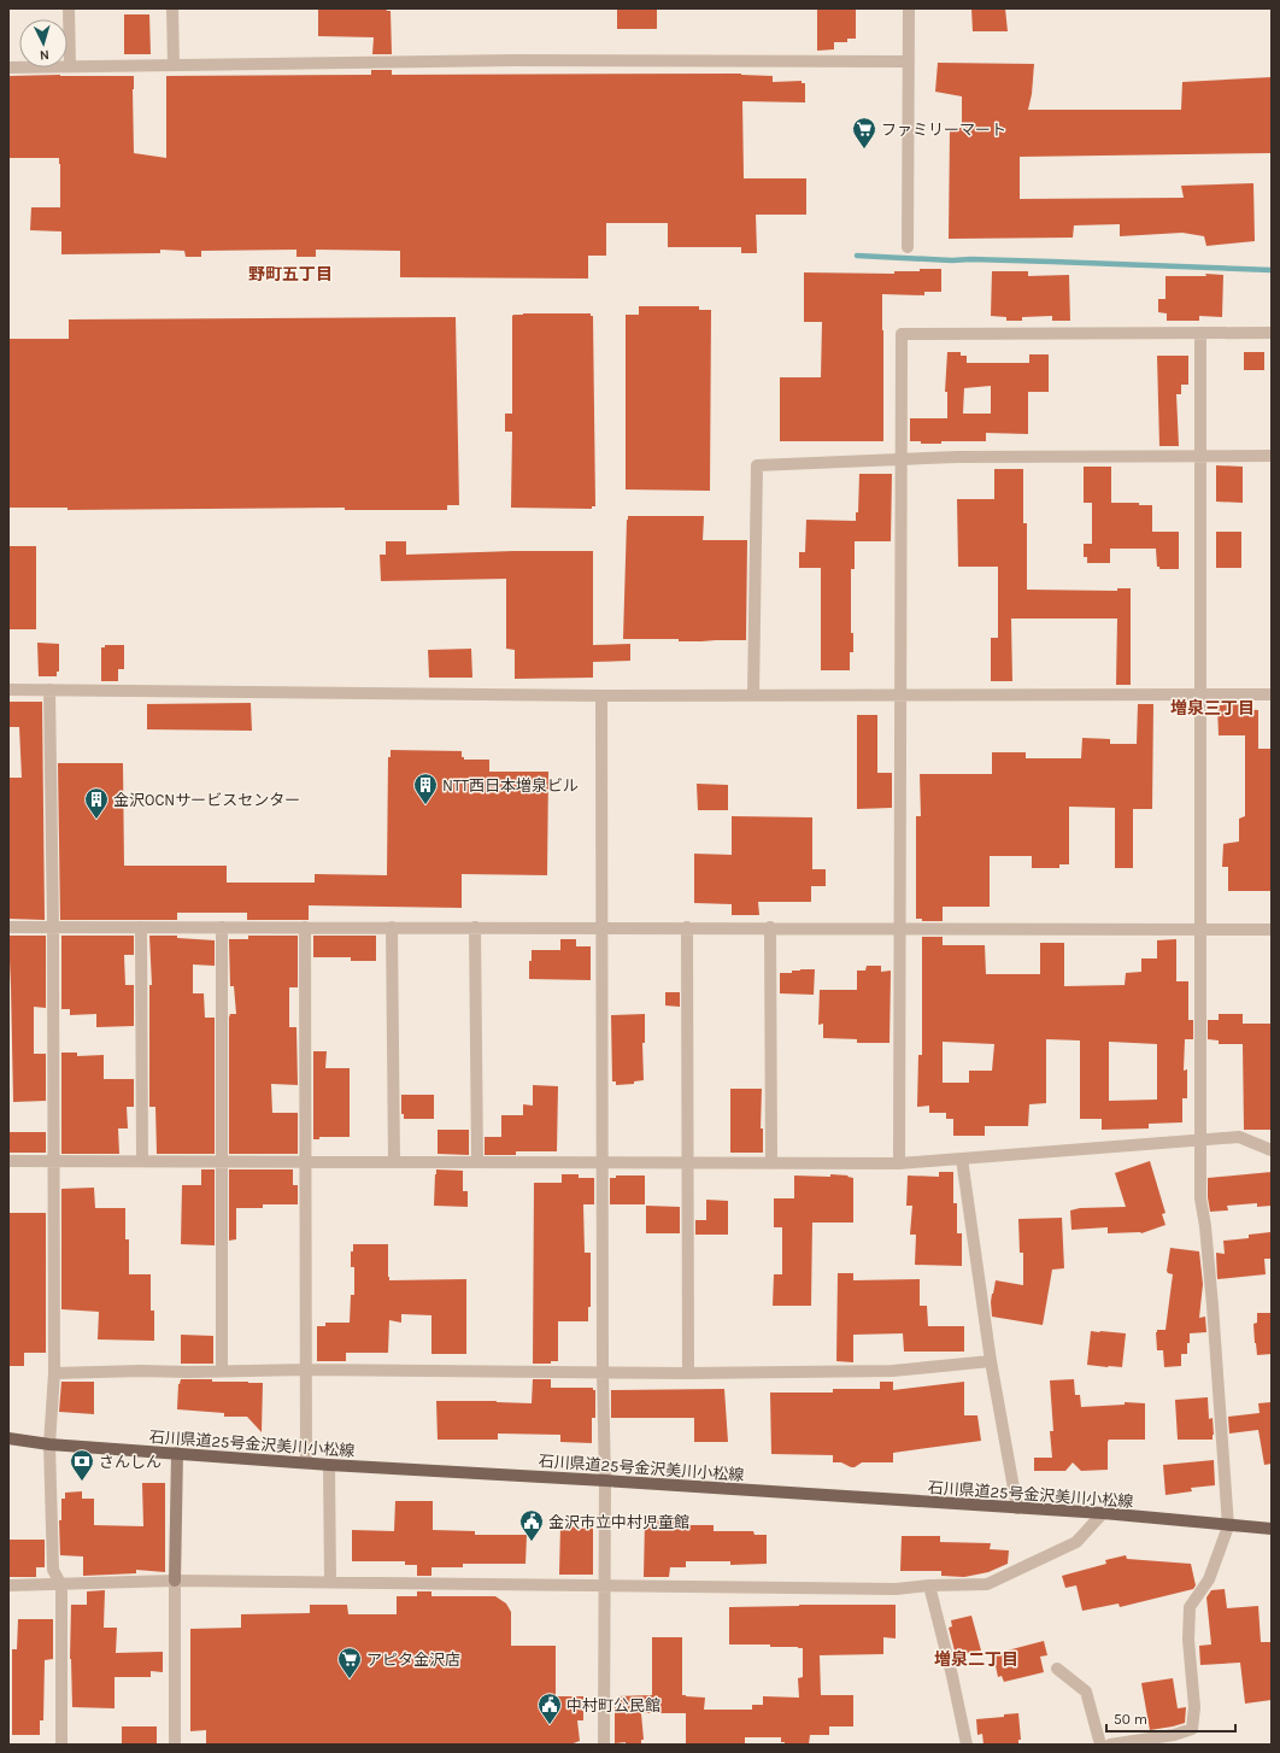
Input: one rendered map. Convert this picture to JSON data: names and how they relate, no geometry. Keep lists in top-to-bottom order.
{
  "streets": {
    "main road": ["石川県道25号金沢美川小松線"]
  },
  "districts": ["野町五丁目", "増泉三丁目", "増泉二丁目"],
  "places": {
    "supermarket": ["ファミリーマート", "アピタ金沢店"],
    "building": ["NTT西日本増泉ビル", "金沢OCNサービスセンター"],
    "bank": ["さんしん"],
    "public building": ["金沢市立中村児童館", "中村町公民館"]
  },
  "scale_bar": "50 m",
  "north": "bottom"
}
